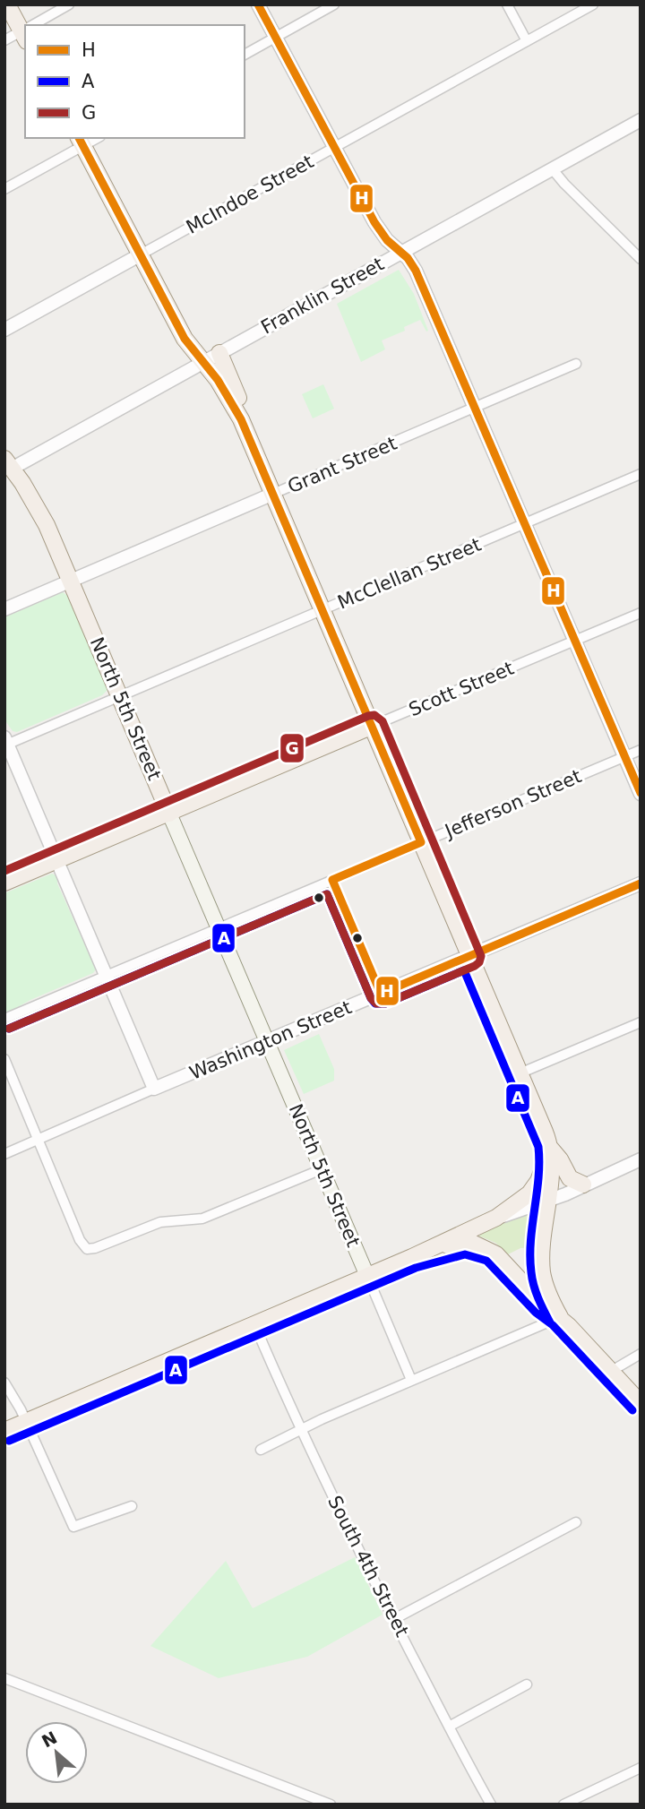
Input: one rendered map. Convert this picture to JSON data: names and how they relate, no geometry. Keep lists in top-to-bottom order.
{
  "streets": {
    "main road": ["Scott Street", "North 5th Street"],
    "street": [
      "McIndoe Street",
      "Franklin Street",
      "Grant Street",
      "McClellan Street",
      "Jefferson Street",
      "Washington Street",
      "South 4th Street"
    ]
  },
  "crossings": [
    ["Franklin Street", "North 5th Street"],
    ["Grant Street", "North 5th Street"],
    ["McClellan Street", "North 5th Street"],
    ["Scott Street", "North 5th Street"],
    ["North 5th Street", "Jefferson Street"],
    ["North 5th Street", "Washington Street"]
  ],
  "lines": ["transit line H", "transit line G", "transit line A"],
  "legend": ["H", "A", "G"],
  "north": "top left"
}
